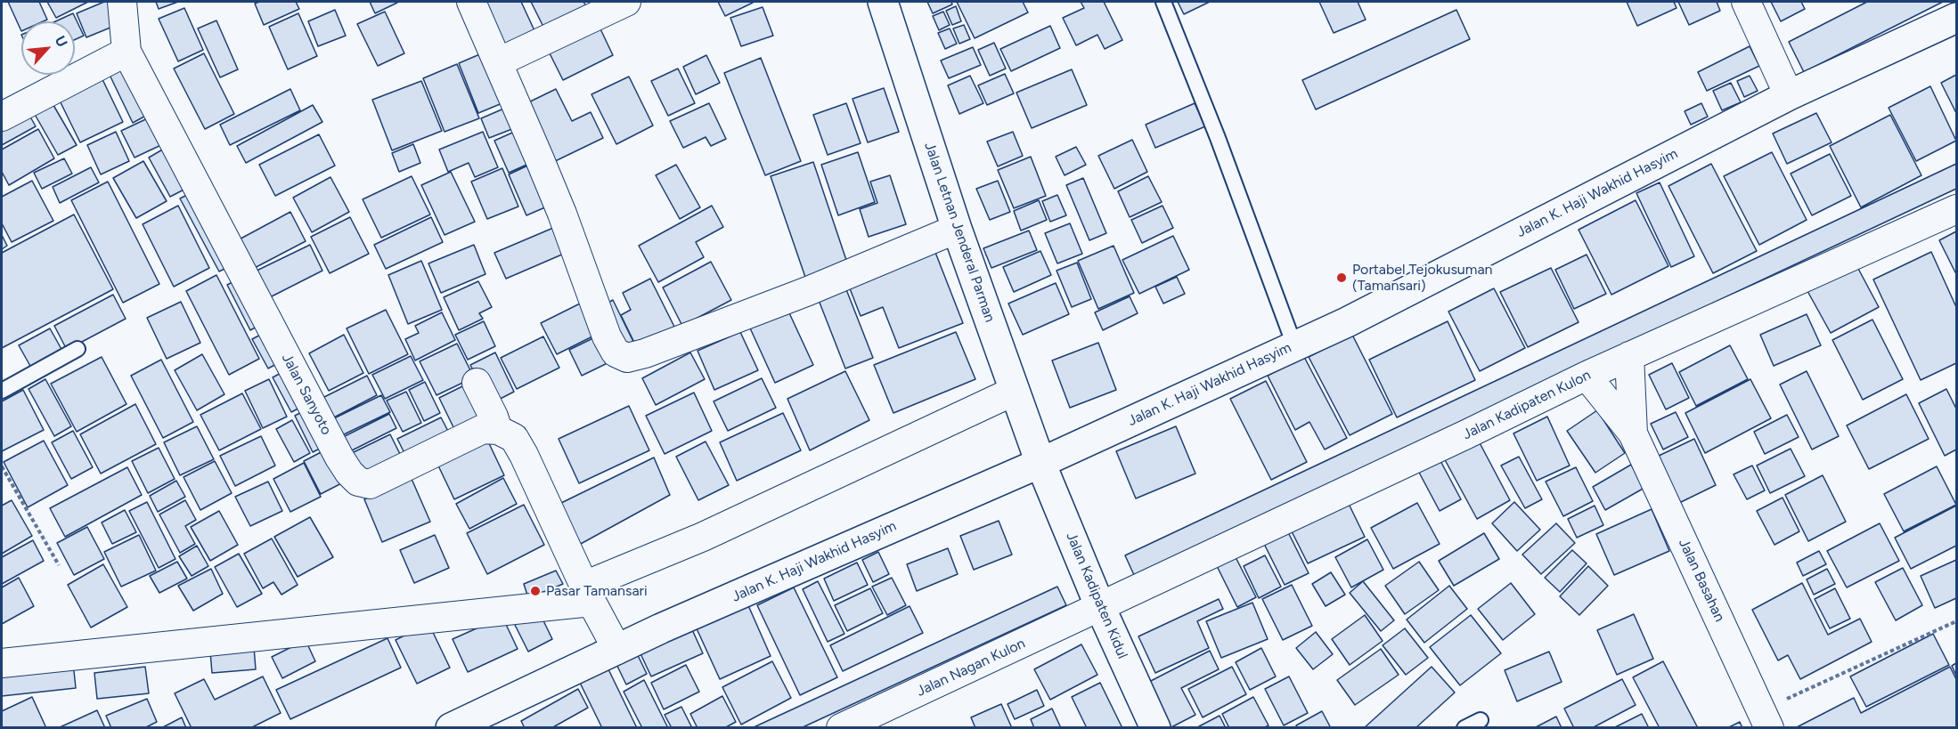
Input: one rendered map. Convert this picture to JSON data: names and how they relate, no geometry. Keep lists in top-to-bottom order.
{
  "streets": {
    "main road": ["Jalan K. Haji Wakhid Hasyim", "Jalan Letnan Jenderal Parman", "Jalan Kadipaten Kidul"],
    "street": [
      "Jalan Sanyoto",
      "Jalan Kadipaten Kulon",
      "Jalan Basahan",
      "Jalan Nagan Kulon"
    ]
  },
  "crossings": [
    ["Jalan K. Haji Wakhid Hasyim", "Jalan Letnan Jenderal Parman"],
    ["Jalan K. Haji Wakhid Hasyim", "Jalan Kadipaten Kidul"],
    ["Jalan Letnan Jenderal Parman", "Jalan Kadipaten Kidul"],
    ["Jalan Kadipaten Kulon", "Jalan Basahan"],
    ["Jalan Kadipaten Kulon", "Jalan Kadipaten Kidul"],
    ["Jalan Kadipaten Kulon", "Jalan Nagan Kulon"],
    ["Jalan Kadipaten Kidul", "Jalan Nagan Kulon"]
  ],
  "places": ["Portabel Tejokusuman (Tamansari)", "Pasar Tamansari"],
  "north": "top right"
}
